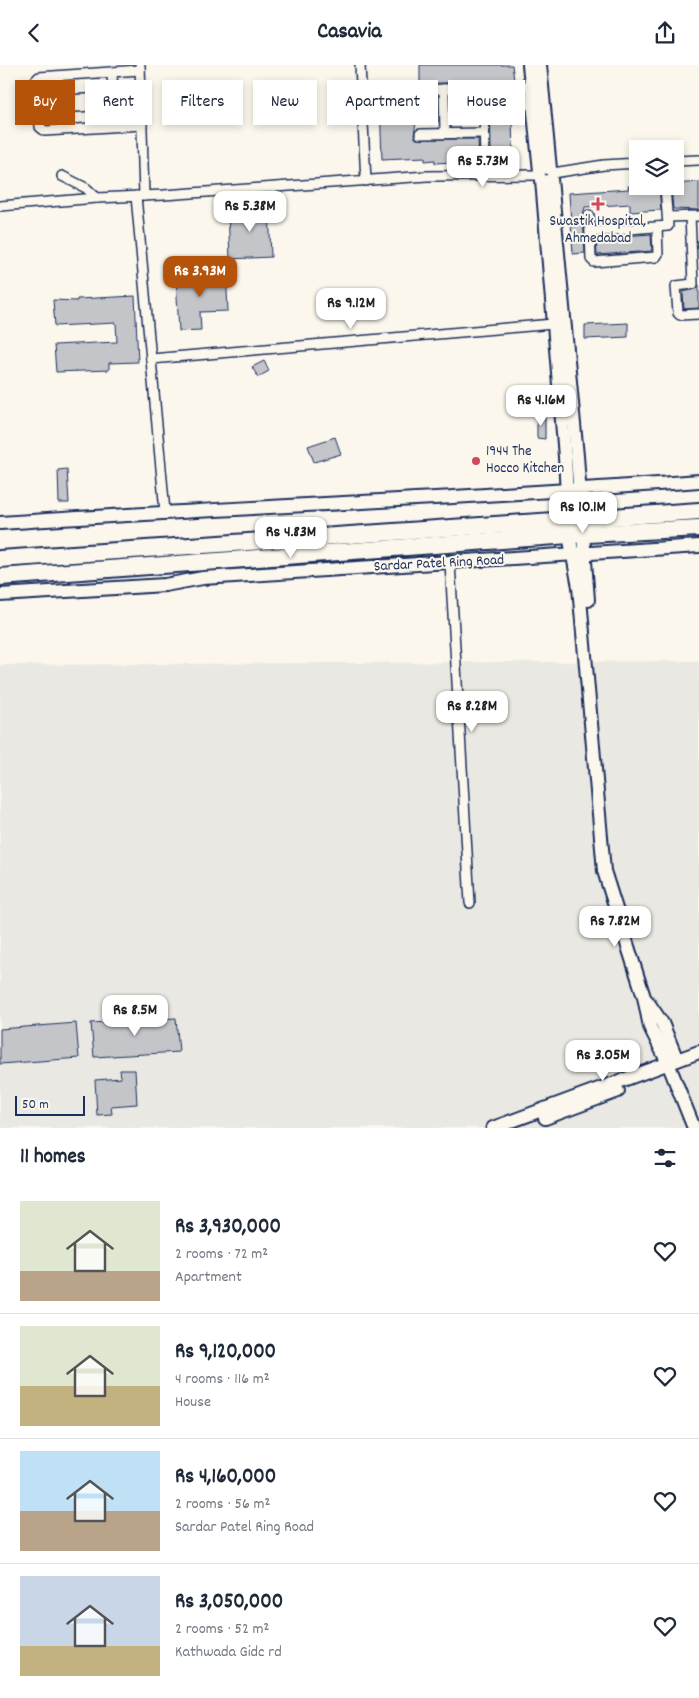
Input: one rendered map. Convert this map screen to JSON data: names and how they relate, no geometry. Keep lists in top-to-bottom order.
{
  "streets": {
    "highway": ["Sardar Patel Ring Road"]
  },
  "places": {
    "health": ["Swastik Hospital, Ahmedabad"],
    "other": ["1944 The Hocco Kitchen"]
  },
  "scale_bar": "50 m",
  "page": {
    "header": "Casavia",
    "chip": [
      "Buy",
      "Rent",
      "Filters",
      "New",
      "Apartment",
      "House"
    ],
    "price": [
      "Rs 5.73M",
      "Rs 5.38M",
      "Rs 3.93M",
      "Rs 9.12M",
      "Rs 4.16M",
      "Rs 10.1M",
      "Rs 4.83M",
      "Rs 8.28M",
      "Rs 7.82M",
      "Rs 8.5M",
      "Rs 3.05M"
    ],
    "scale": "50 m",
    "heading": "11 homes",
    "list": [
      {
        "name": "Rs 3,930,000",
        "note": "2 rooms · 72 m² · Apartment"
      },
      {
        "name": "Rs 9,120,000",
        "note": "4 rooms · 116 m² · House"
      },
      {
        "name": "Rs 4,160,000",
        "note": "2 rooms · 56 m² · Sardar Patel Ring Road"
      },
      {
        "name": "Rs 3,050,000",
        "note": "2 rooms · 52 m² · Kathwada Gidc rd"
      }
    ]
  }
}
